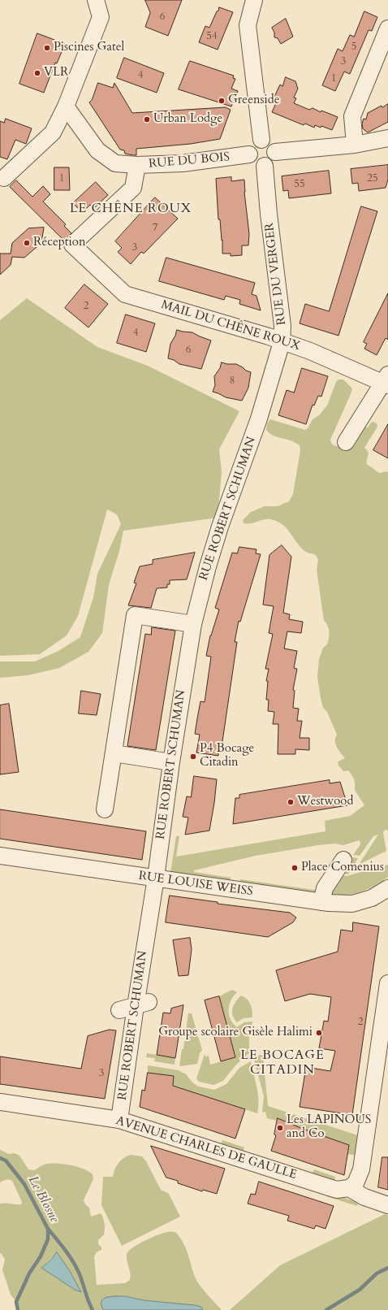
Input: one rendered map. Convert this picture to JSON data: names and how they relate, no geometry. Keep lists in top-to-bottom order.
{
  "streets": {
    "street": [
      "RUE DU BOIS",
      "RUE DU VERGER",
      "MAIL DU CHÊNE ROUX",
      "RUE ROBERT SCHUMAN",
      "RUE LOUISE WEISS",
      "AVENUE CHARLES DE GAULLE"
    ]
  },
  "crossings": [
    ["RUE DU BOIS", "RUE DU VERGER"],
    ["RUE DU BOIS", "MAIL DU CHÊNE ROUX"],
    ["RUE DU VERGER", "MAIL DU CHÊNE ROUX"],
    ["RUE DU VERGER", "RUE ROBERT SCHUMAN"],
    ["RUE ROBERT SCHUMAN", "RUE LOUISE WEISS"],
    ["RUE ROBERT SCHUMAN", "AVENUE CHARLES DE GAULLE"]
  ],
  "districts": ["LE CHÊNE ROUX", "LE BOCAGE CITADIN"],
  "water": ["Le Blosne"],
  "places": [
    "Piscines Gatel",
    "VLR",
    "Greenside",
    "Urban Lodge",
    "Réception",
    "P4 Bocage Citadin",
    "Westwood",
    "Place Comenius",
    "Groupe scolaire Gisèle Halimi",
    "Les LAPINOUS and Co"
  ],
  "house_numbers": [
    "6",
    "54",
    "5",
    "3",
    "4",
    "1",
    "1",
    "25",
    "55",
    "7",
    "3",
    "2",
    "4",
    "6",
    "8",
    "2",
    "3"
  ]
}
